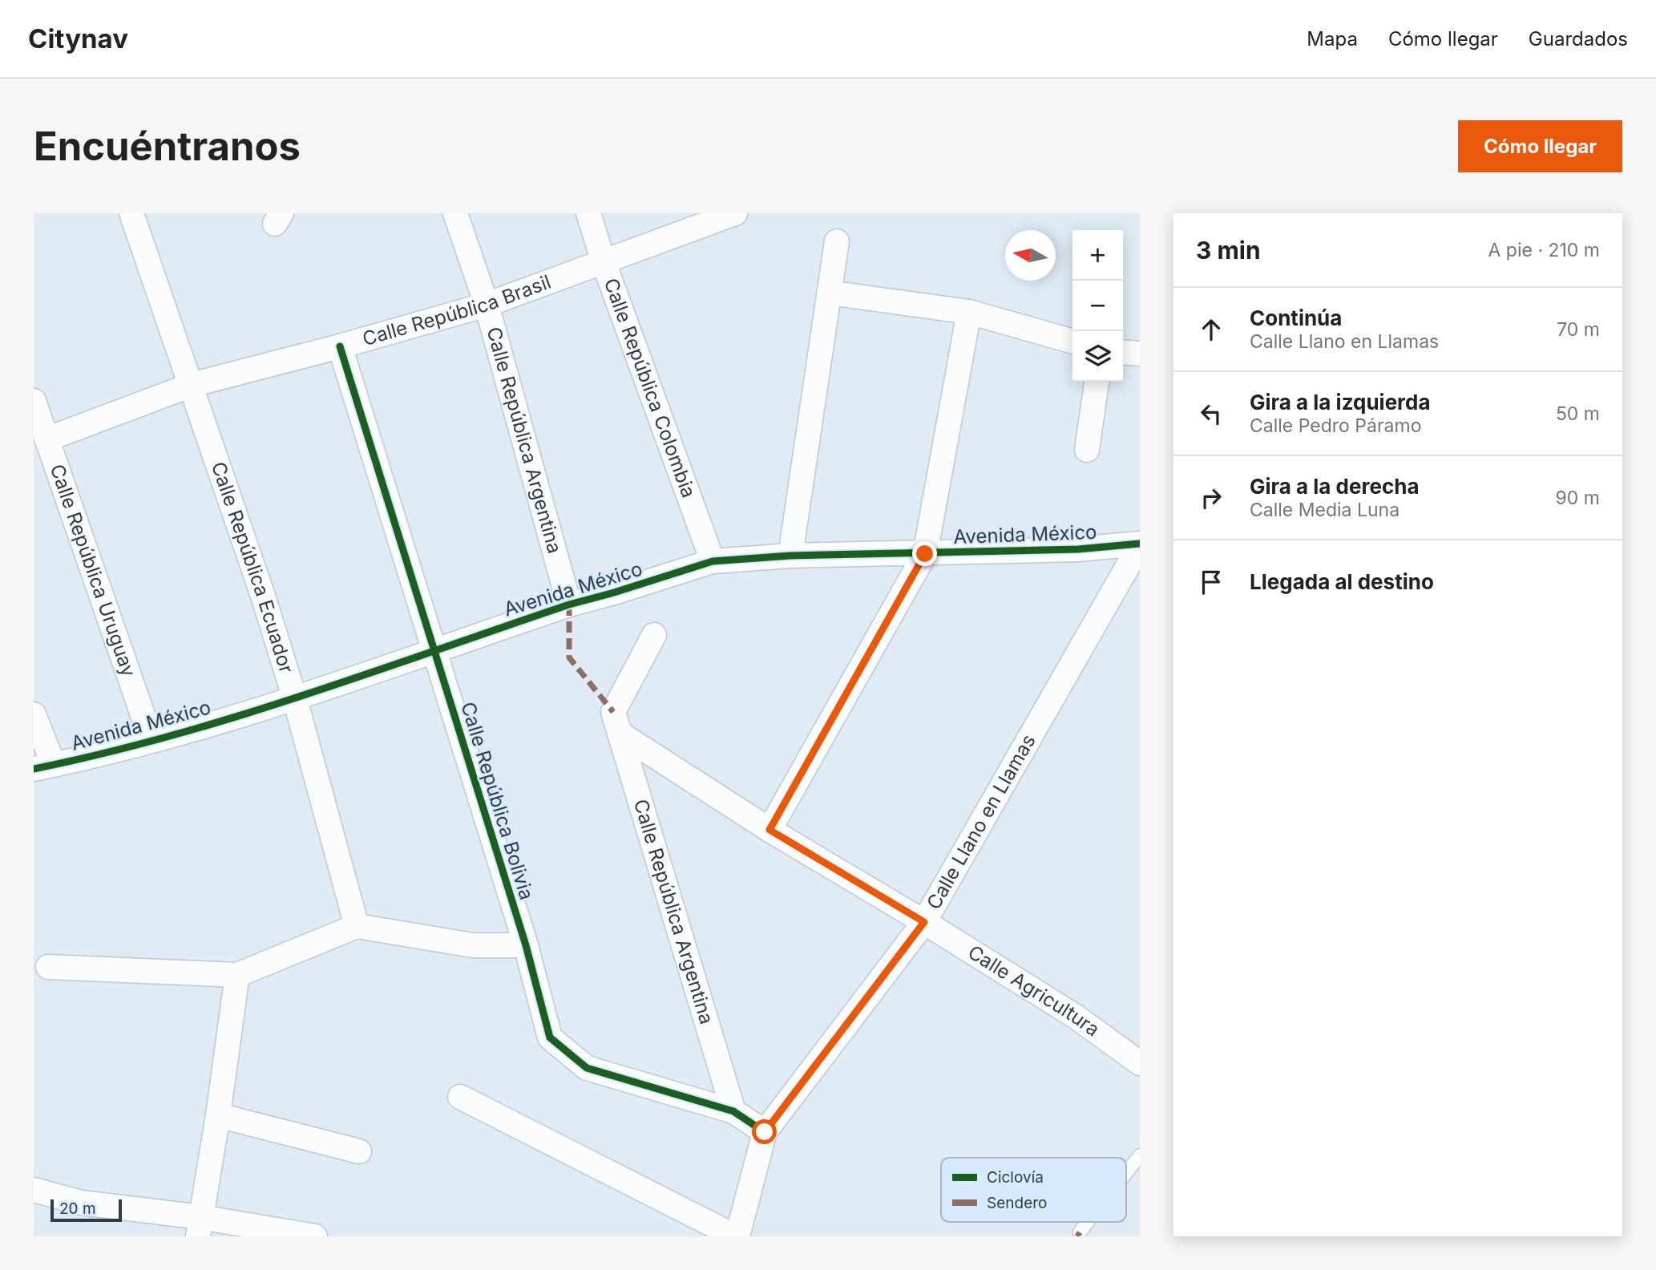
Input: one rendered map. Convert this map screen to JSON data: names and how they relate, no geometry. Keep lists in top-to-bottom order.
{
  "streets": {
    "street": [
      "Calle República Brasil",
      "Calle República Colombia",
      "Calle República Argentina",
      "Avenida México",
      "Calle República Ecuador",
      "Calle República Uruguay",
      "Calle República Bolivia",
      "Calle Llano en Llamas",
      "Calle Agricultura"
    ]
  },
  "crossings": [
    ["Calle República Brasil", "Calle República Colombia"],
    ["Calle República Brasil", "Calle República Argentina"],
    ["Calle República Brasil", "Calle República Ecuador"],
    ["Calle República Brasil", "Calle República Uruguay"],
    ["Calle República Brasil", "Calle República Bolivia"],
    ["Calle República Colombia", "Avenida México"],
    ["Calle República Argentina", "Avenida México"],
    ["Calle República Argentina", "Calle República Bolivia"],
    ["Calle República Argentina", "Calle Agricultura"],
    ["Avenida México", "Calle República Ecuador"],
    ["Avenida México", "Calle República Uruguay"],
    ["Avenida México", "Calle República Bolivia"],
    ["Avenida México", "Calle Llano en Llamas"],
    ["Calle República Bolivia", "Calle Llano en Llamas"],
    ["Calle Llano en Llamas", "Calle Agricultura"]
  ],
  "legend": ["Ciclovía", "Sendero"],
  "scale_bar": "20 m",
  "north": "left",
  "page": {
    "header": "Citynav",
    "nav": ["Mapa", "Cómo llegar", "Guardados"],
    "buttons": "Cómo llegar",
    "title": "Encuéntranos",
    "heading": ["3 min", "A pie · 210 m"],
    "map_buttons": ["+", "−"],
    "list": [
      ["Continúa", "Calle Llano en Llamas", "70 m"],
      ["Gira a la izquierda", "Calle Pedro Páramo", "50 m"],
      ["Gira a la derecha", "Calle Media Luna", "90 m"],
      "Llegada al destino"
    ],
    "scale": "20 m"
  }
}
